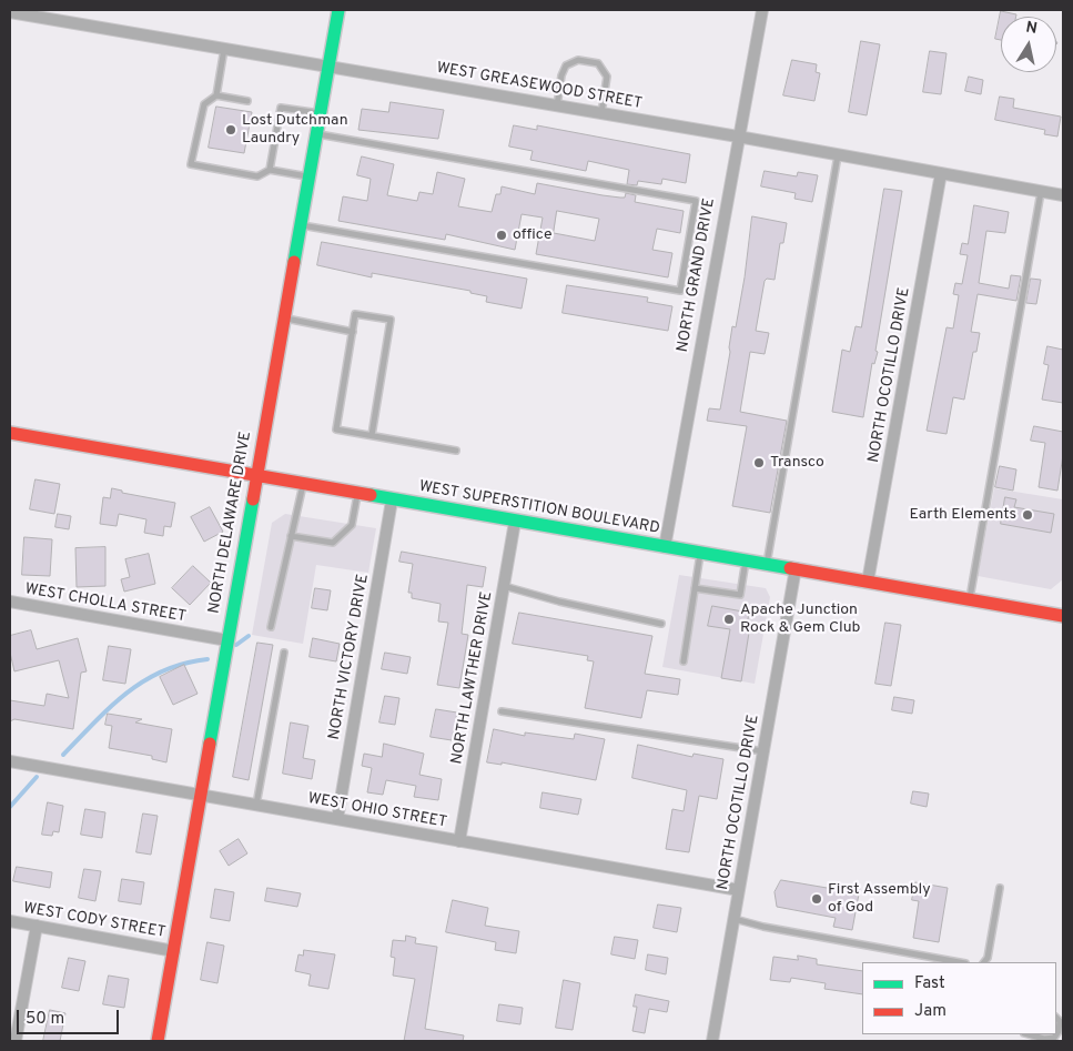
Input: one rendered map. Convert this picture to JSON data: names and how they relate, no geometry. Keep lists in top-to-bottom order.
{
  "streets": {
    "main road": ["WEST SUPERSTITION BOULEVARD", "NORTH DELAWARE DRIVE"],
    "street": [
      "WEST GREASEWOOD STREET",
      "NORTH GRAND DRIVE",
      "NORTH OCOTILLO DRIVE",
      "WEST CHOLLA STREET",
      "NORTH VICTORY DRIVE",
      "NORTH LAWTHER DRIVE",
      "WEST OHIO STREET",
      "WEST CODY STREET"
    ]
  },
  "crossings": [
    ["WEST GREASEWOOD STREET", "NORTH GRAND DRIVE"],
    ["WEST GREASEWOOD STREET", "NORTH OCOTILLO DRIVE"],
    ["WEST GREASEWOOD STREET", "NORTH DELAWARE DRIVE"],
    ["NORTH GRAND DRIVE", "WEST SUPERSTITION BOULEVARD"],
    ["NORTH OCOTILLO DRIVE", "WEST SUPERSTITION BOULEVARD"],
    ["NORTH OCOTILLO DRIVE", "WEST OHIO STREET"],
    ["WEST SUPERSTITION BOULEVARD", "NORTH DELAWARE DRIVE"],
    ["WEST SUPERSTITION BOULEVARD", "NORTH VICTORY DRIVE"],
    ["WEST SUPERSTITION BOULEVARD", "NORTH LAWTHER DRIVE"],
    ["NORTH DELAWARE DRIVE", "WEST CHOLLA STREET"],
    ["NORTH DELAWARE DRIVE", "WEST OHIO STREET"],
    ["NORTH DELAWARE DRIVE", "WEST CODY STREET"],
    ["NORTH VICTORY DRIVE", "WEST OHIO STREET"],
    ["NORTH LAWTHER DRIVE", "WEST OHIO STREET"]
  ],
  "places": [
    "Lost Dutchman Laundry",
    "office",
    "Transco",
    "Earth Elements",
    "Apache Junction Rock & Gem Club",
    "First Assembly of God"
  ],
  "legend": ["Fast", "Jam"],
  "scale_bar": "50 m",
  "north": "top"
}
